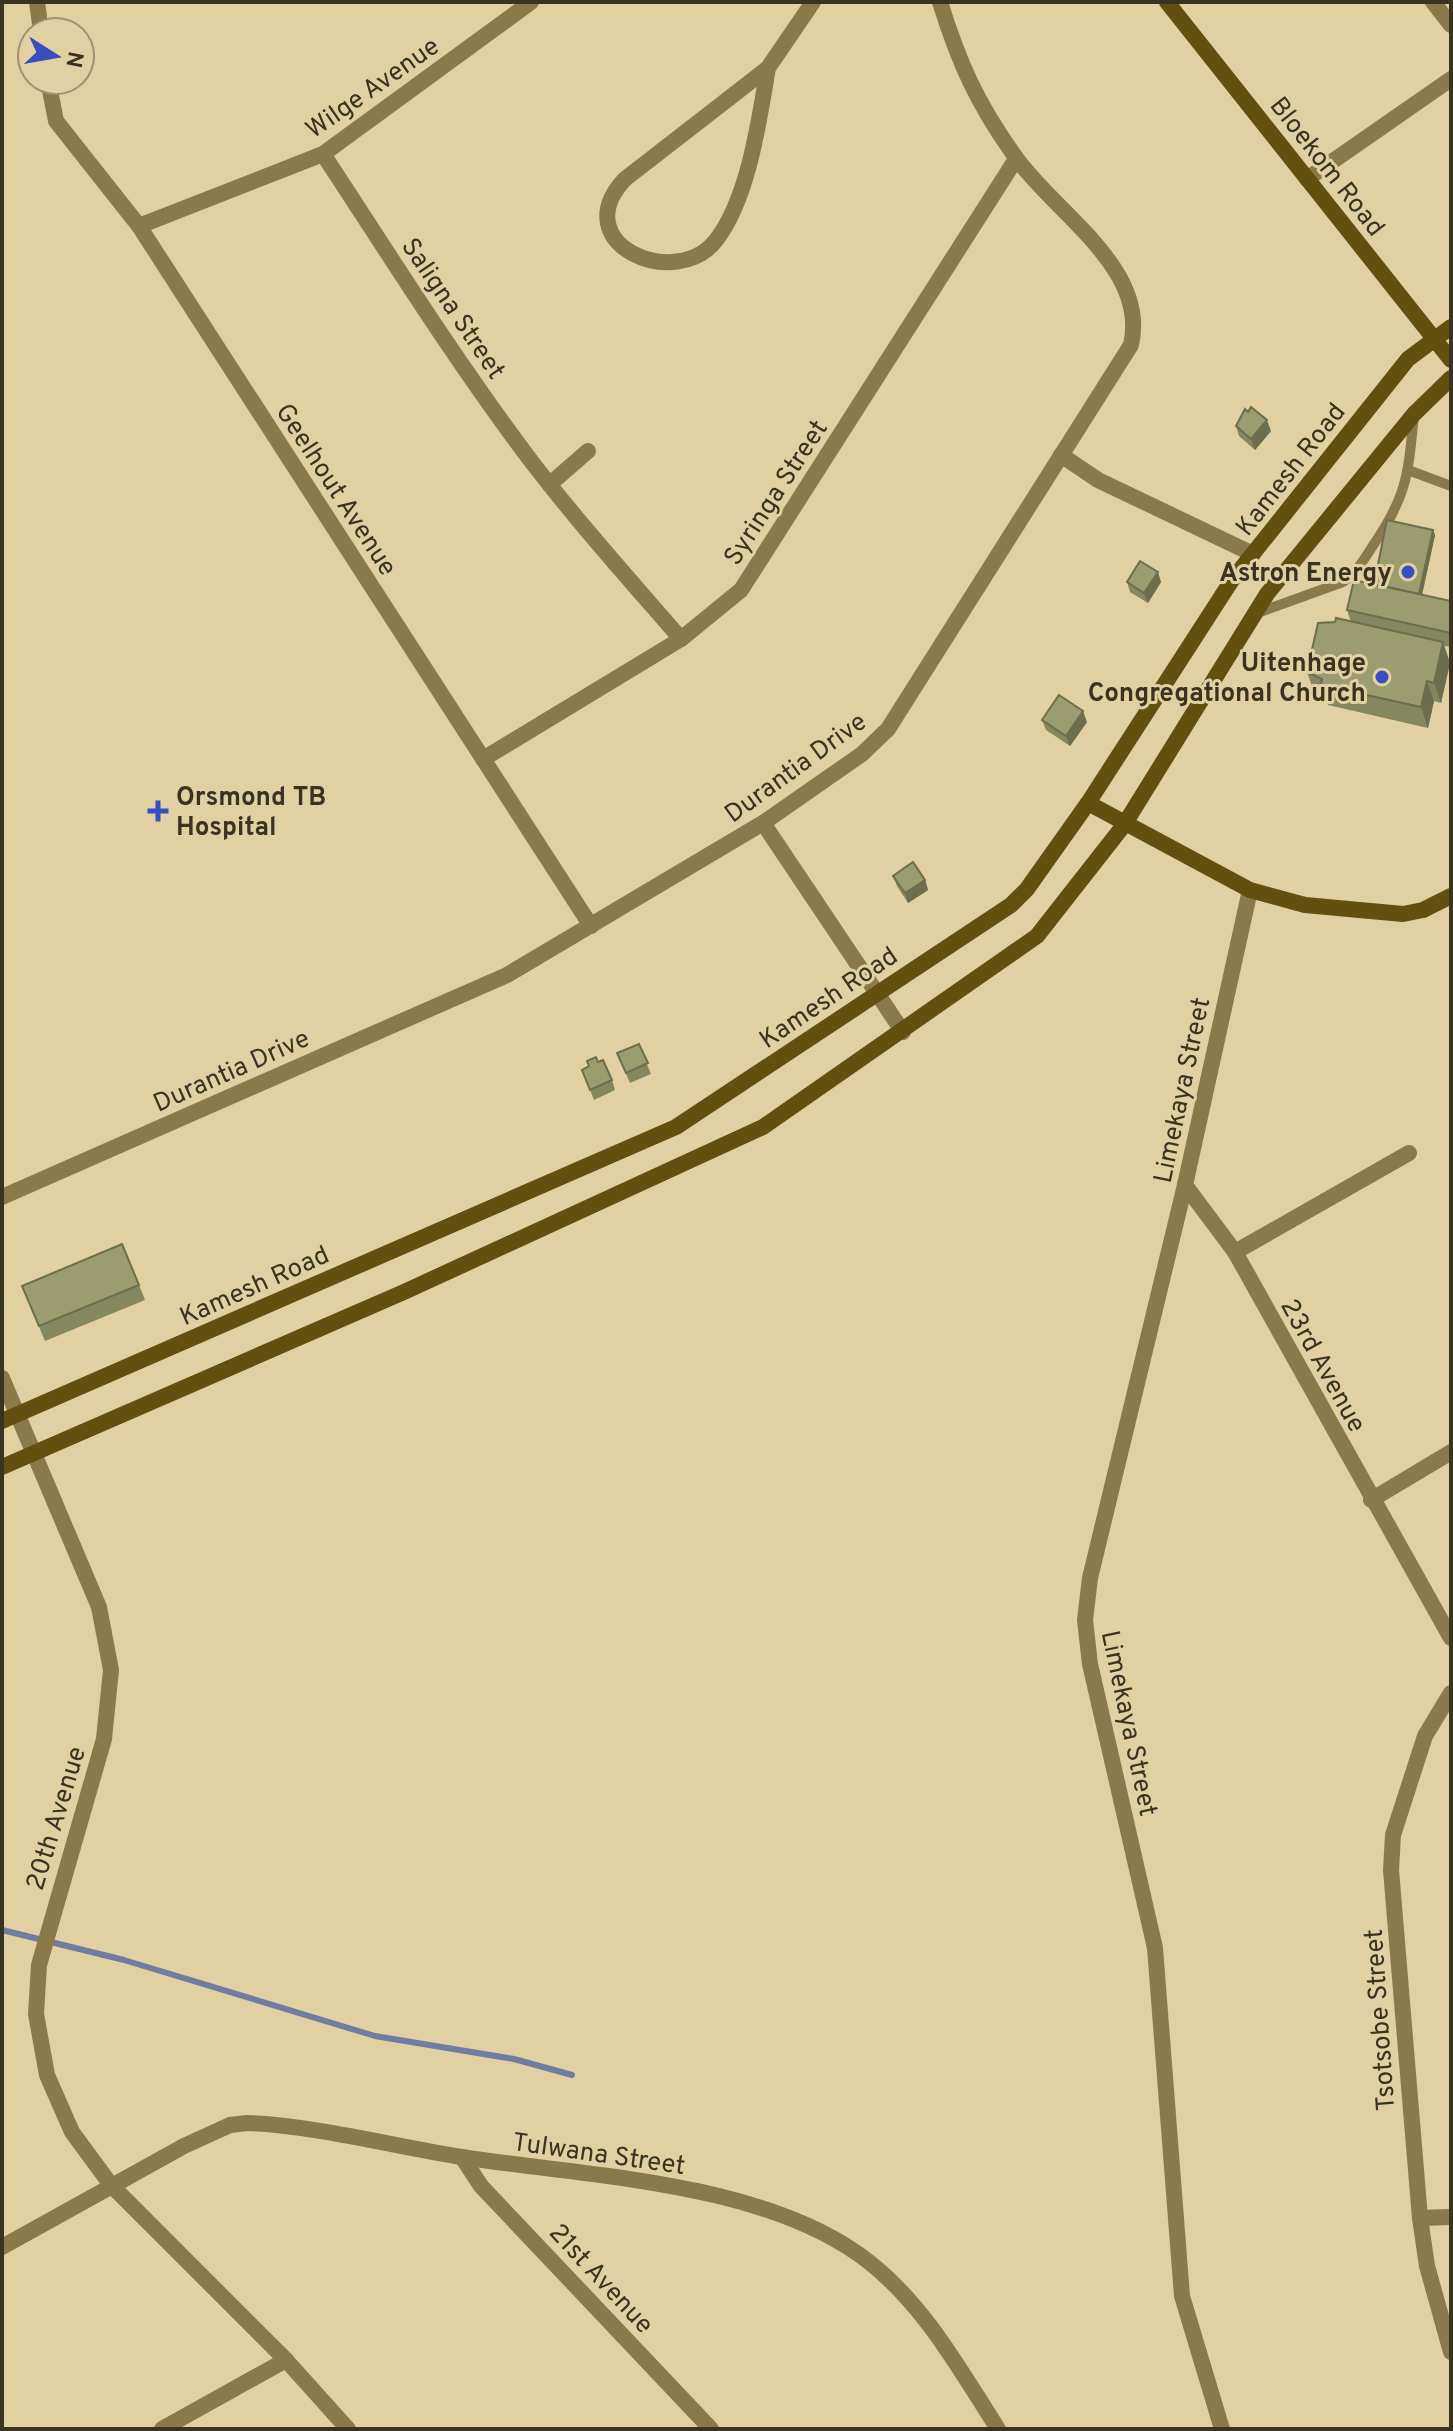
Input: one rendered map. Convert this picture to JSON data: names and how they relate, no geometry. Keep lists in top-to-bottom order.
{
  "streets": {
    "main road": ["Bloekom Road", "Kamesh Road"],
    "street": [
      "Wilge Avenue",
      "Saligna Street",
      "Geelhout Avenue",
      "Syringa Street",
      "Durantia Drive",
      "Limekaya Street",
      "23rd Avenue",
      "20th Avenue",
      "Tsotsobe Street",
      "Tulwana Street",
      "21st Avenue"
    ]
  },
  "crossings": [
    ["Wilge Avenue", "Saligna Street"],
    ["Wilge Avenue", "Geelhout Avenue"],
    ["Bloekom Road", "Kamesh Road"],
    ["Saligna Street", "Syringa Street"],
    ["Kamesh Road", "20th Avenue"],
    ["Geelhout Avenue", "Syringa Street"],
    ["Geelhout Avenue", "Durantia Drive"],
    ["Syringa Street", "Durantia Drive"],
    ["Limekaya Street", "23rd Avenue"],
    ["20th Avenue", "Tulwana Street"],
    ["Tulwana Street", "21st Avenue"]
  ],
  "places": {
    "other": ["Astron Energy", "Uitenhage Congregational Church"],
    "health": ["Orsmond TB Hospital"]
  },
  "north": "right"
}
